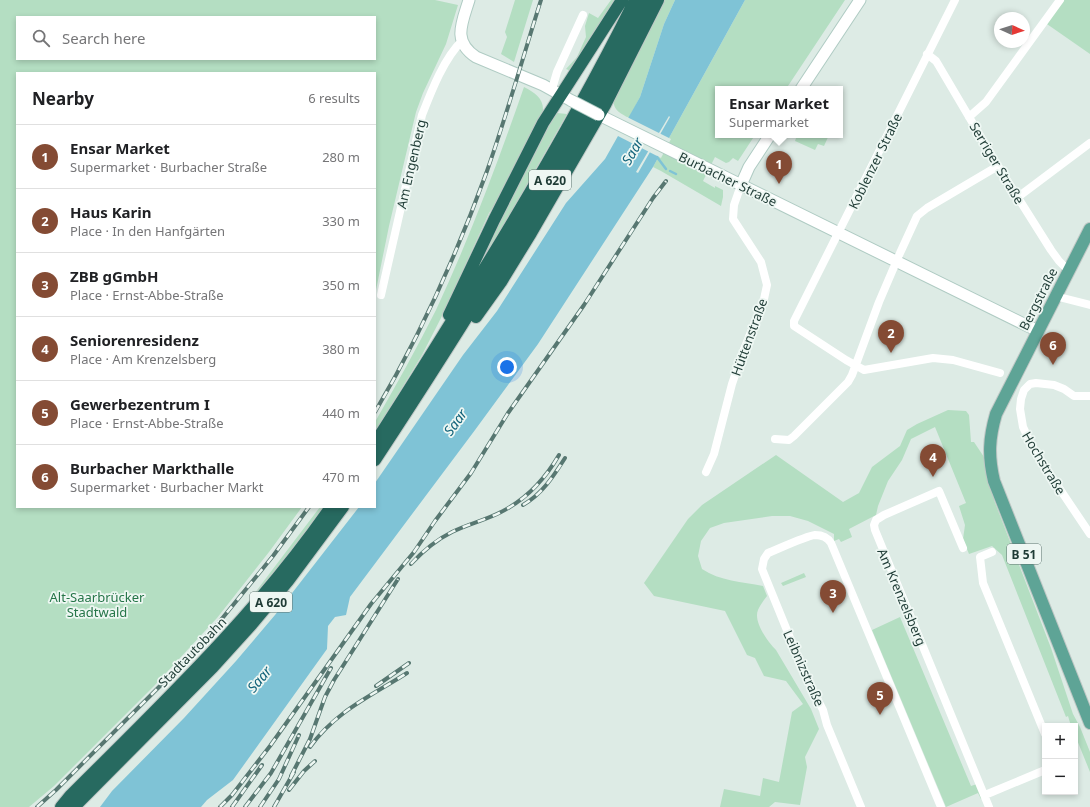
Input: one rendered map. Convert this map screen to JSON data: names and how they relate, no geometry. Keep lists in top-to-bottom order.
{
  "streets": {
    "highway": ["A 620", "Stadtautobahn"],
    "main road": ["Burbacher Straße", "Bergstraße", "B 51"],
    "street": [
      "Koblenzer Straße",
      "Serriger Straße",
      "Am Engenberg",
      "Hüttenstraße",
      "Hochstraße",
      "Am Krenzelsberg",
      "Leibnizstraße"
    ]
  },
  "crossings": [
    ["Koblenzer Straße", "Serriger Straße"],
    ["Koblenzer Straße", "Burbacher Straße"],
    ["Serriger Straße", "Bergstraße"],
    ["Am Engenberg", "Burbacher Straße"],
    ["Burbacher Straße", "Bergstraße"],
    ["Burbacher Straße", "Hüttenstraße"]
  ],
  "water": ["Saar"],
  "parks": ["Alt-Saarbrücker Stadtwald"],
  "north": "right",
  "page": {
    "search": "Search here",
    "heading": ["Nearby", "6 results"],
    "popup": ["Ensar Market", "Supermarket"],
    "list": [
      {
        "mark": "1",
        "name": "Ensar Market",
        "note": "Supermarket · Burbacher Straße",
        "value": "280 m"
      },
      {
        "mark": "2",
        "name": "Haus Karin",
        "note": "Place · In den Hanfgärten",
        "value": "330 m"
      },
      {
        "mark": "3",
        "name": "ZBB gGmbH",
        "note": "Place · Ernst-Abbe-Straße",
        "value": "350 m"
      },
      {
        "mark": "4",
        "name": "Seniorenresidenz",
        "note": "Place · Am Krenzelsberg",
        "value": "380 m"
      },
      {
        "mark": "5",
        "name": "Gewerbezentrum I",
        "note": "Place · Ernst-Abbe-Straße",
        "value": "440 m"
      },
      {
        "mark": "6",
        "name": "Burbacher Markthalle",
        "note": "Supermarket · Burbacher Markt",
        "value": "470 m"
      }
    ],
    "pins": [
      "1",
      "2",
      "6",
      "4",
      "3",
      "5"
    ],
    "map_buttons": ["+", "−"]
  }
}
